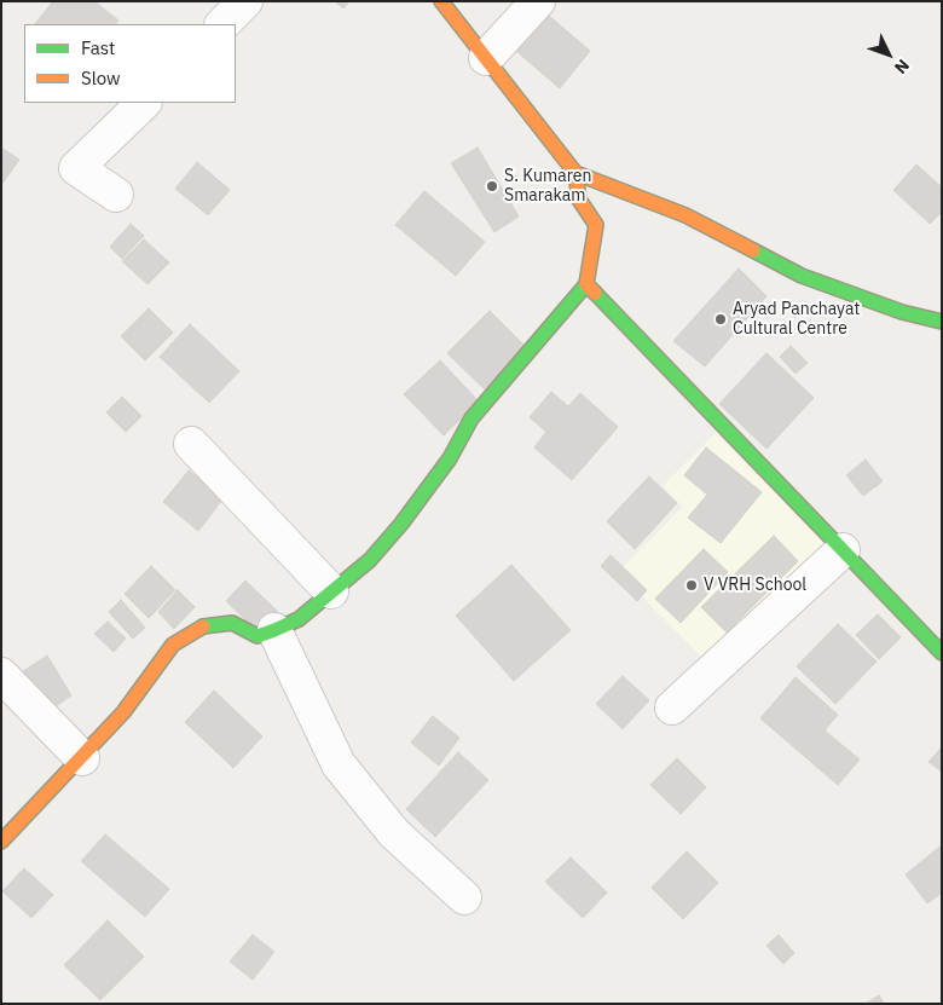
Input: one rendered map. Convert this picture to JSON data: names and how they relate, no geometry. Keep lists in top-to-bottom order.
{
  "places": ["S. Kumaren Smarakam", "Aryad Panchayat Cultural Centre", "V VRH School"],
  "legend": ["Fast", "Slow"],
  "north": "bottom right"
}
